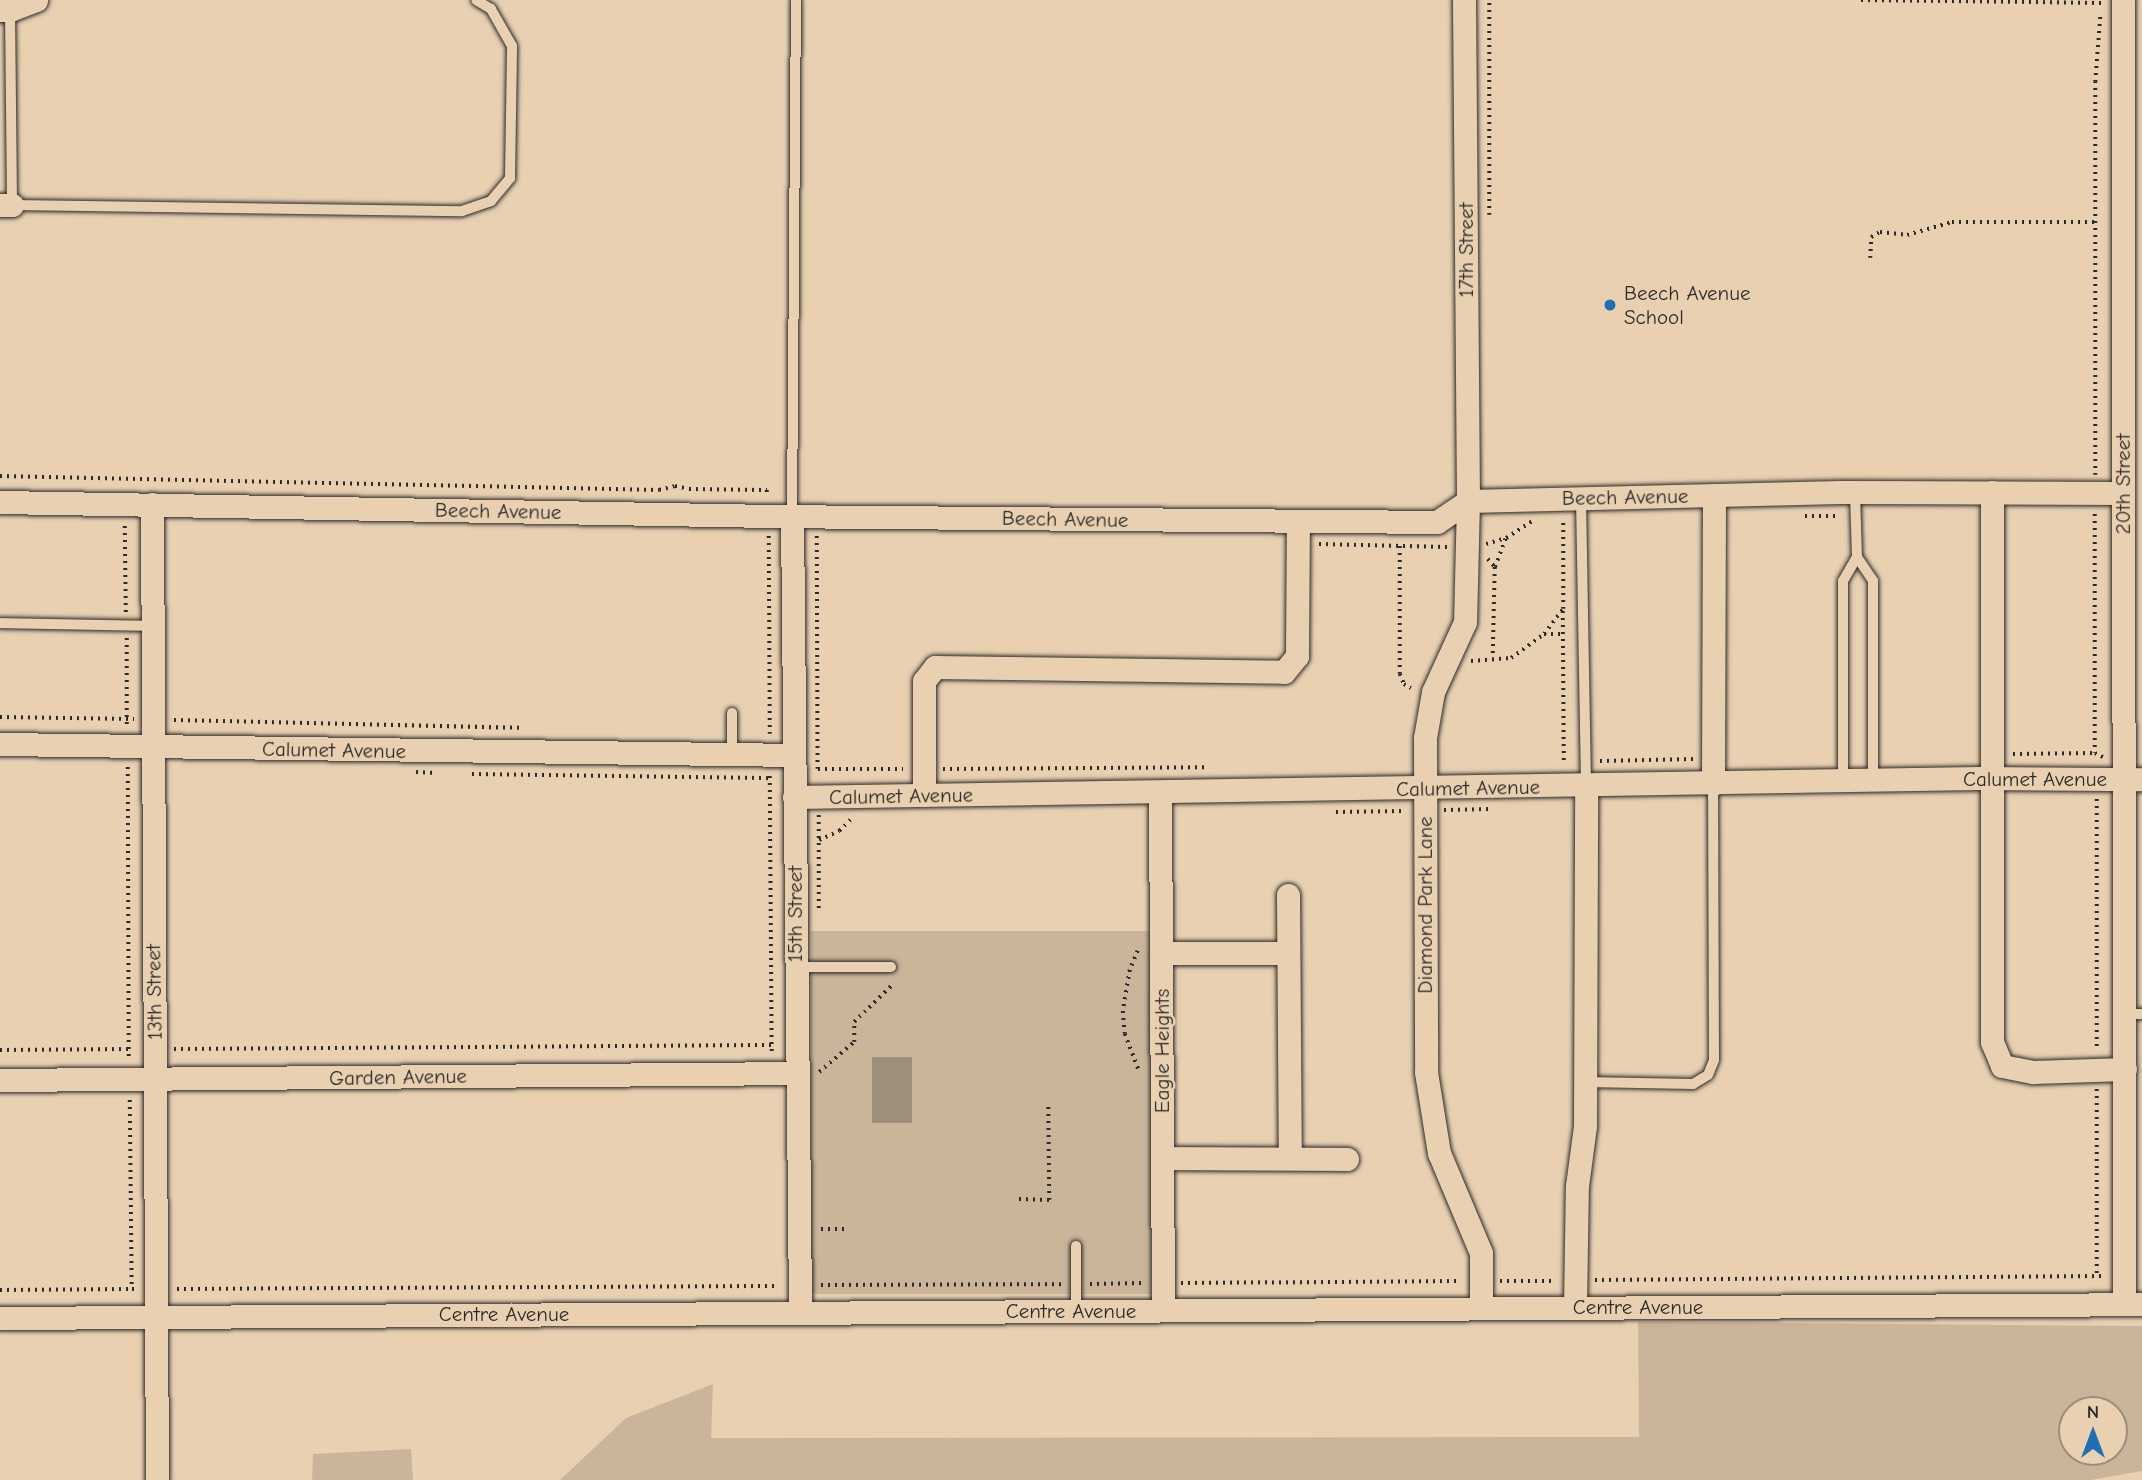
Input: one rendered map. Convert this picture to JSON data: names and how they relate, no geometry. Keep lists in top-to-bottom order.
{
  "streets": {
    "street": [
      "17th Street",
      "20th Street",
      "Beech Avenue",
      "Calumet Avenue",
      "Diamond Park Lane",
      "15th Street",
      "13th Street",
      "Eagle Heights",
      "Garden Avenue",
      "Centre Avenue"
    ]
  },
  "crossings": [
    ["17th Street", "Beech Avenue"],
    ["17th Street", "Diamond Park Lane"],
    ["20th Street", "Beech Avenue"],
    ["20th Street", "Calumet Avenue"],
    ["20th Street", "Centre Avenue"],
    ["Beech Avenue", "Diamond Park Lane"],
    ["Beech Avenue", "15th Street"],
    ["Beech Avenue", "13th Street"],
    ["Calumet Avenue", "Diamond Park Lane"],
    ["Calumet Avenue", "15th Street"],
    ["Calumet Avenue", "13th Street"],
    ["Calumet Avenue", "Eagle Heights"],
    ["Diamond Park Lane", "Centre Avenue"],
    ["15th Street", "Garden Avenue"],
    ["15th Street", "Centre Avenue"],
    ["13th Street", "Garden Avenue"],
    ["13th Street", "Centre Avenue"],
    ["Eagle Heights", "Centre Avenue"]
  ],
  "places": ["Beech Avenue School"],
  "north": "top"
}
